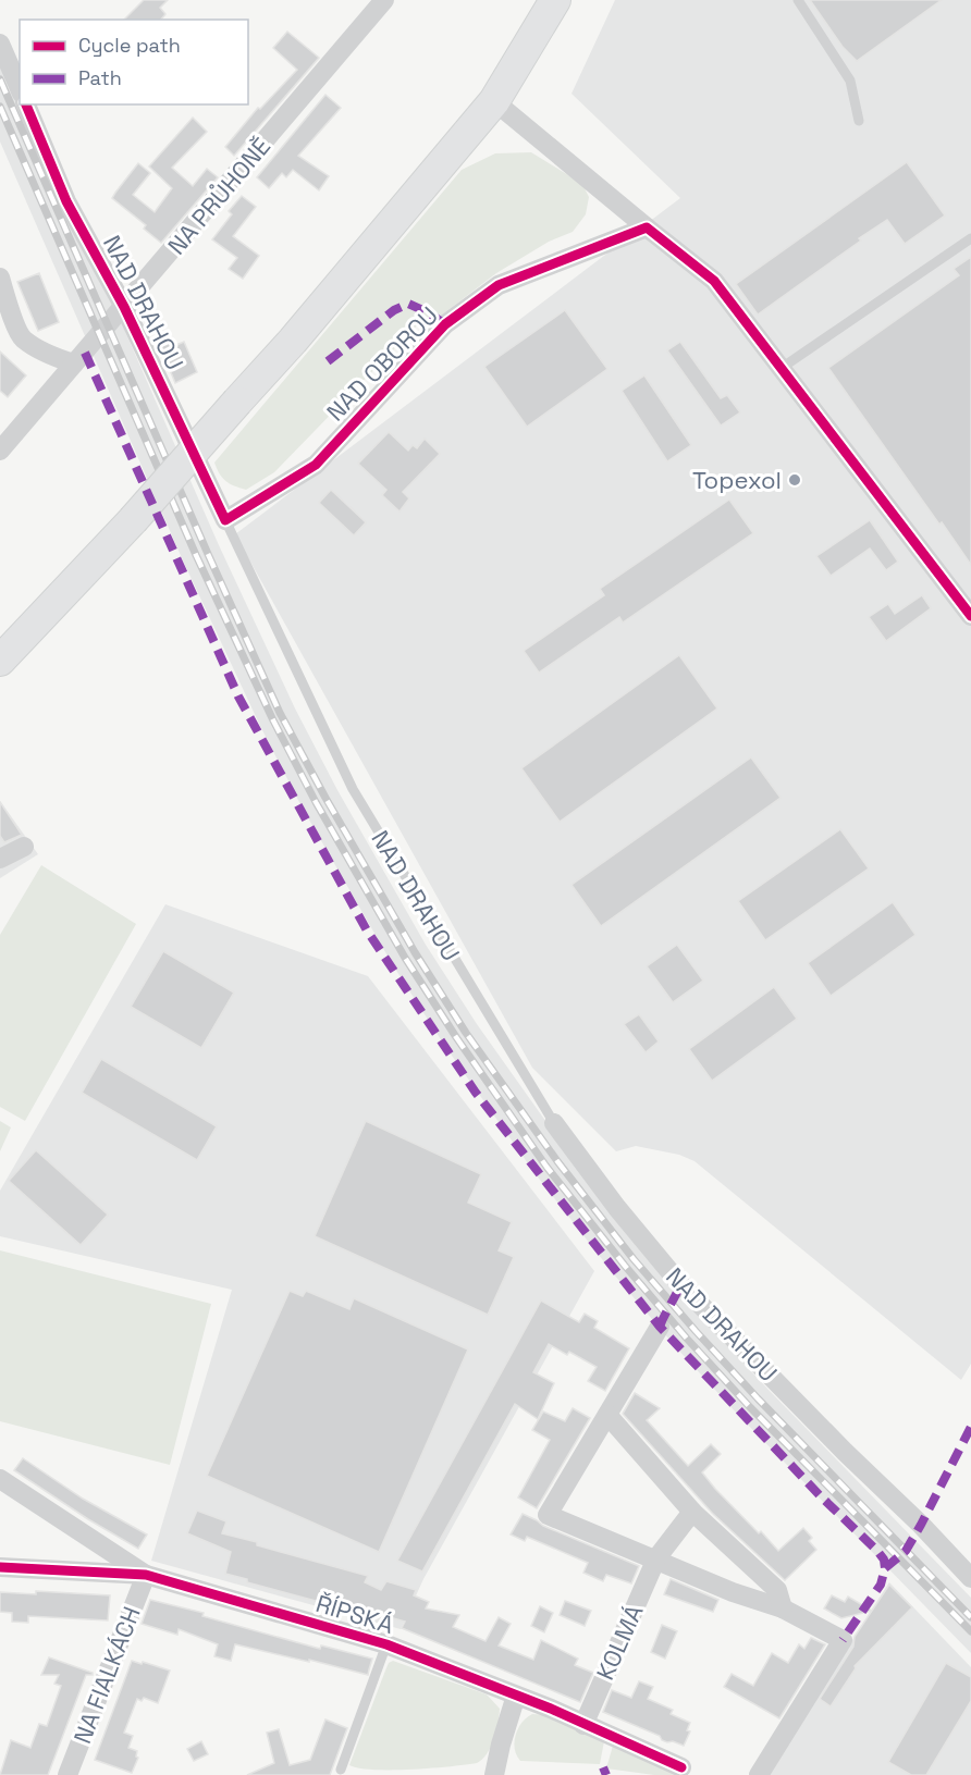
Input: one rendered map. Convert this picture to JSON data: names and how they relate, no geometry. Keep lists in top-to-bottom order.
{
  "streets": {
    "street": [
      "NA PRŮHONĚ",
      "NAD DRAHOU",
      "NAD OBOROU",
      "ŘÍPSKÁ",
      "KOLMÁ",
      "NA FIALKÁCH"
    ]
  },
  "crossings": [
    ["NA PRŮHONĚ", "NAD DRAHOU"],
    ["NAD DRAHOU", "NAD OBOROU"],
    ["ŘÍPSKÁ", "KOLMÁ"],
    ["ŘÍPSKÁ", "NA FIALKÁCH"]
  ],
  "places": ["Topexol"],
  "legend": ["Cycle path", "Path"]
}
